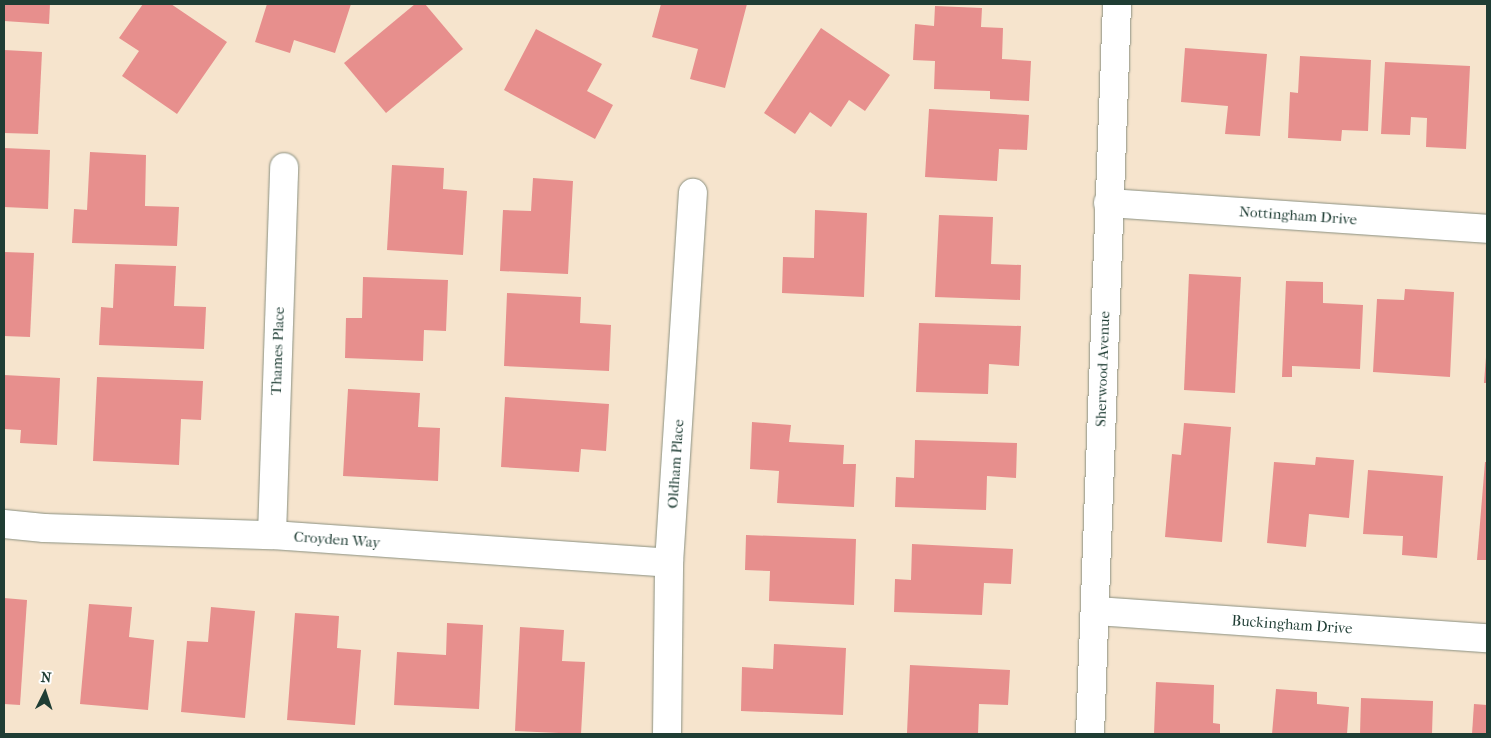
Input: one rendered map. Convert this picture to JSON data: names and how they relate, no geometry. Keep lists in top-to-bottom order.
{
  "streets": {
    "street": [
      "Nottingham Drive",
      "Thames Place",
      "Sherwood Avenue",
      "Oldham Place",
      "Croyden Way",
      "Buckingham Drive"
    ]
  },
  "crossings": [
    ["Nottingham Drive", "Sherwood Avenue"],
    ["Thames Place", "Croyden Way"],
    ["Sherwood Avenue", "Buckingham Drive"],
    ["Oldham Place", "Croyden Way"]
  ],
  "north": "top"
}
